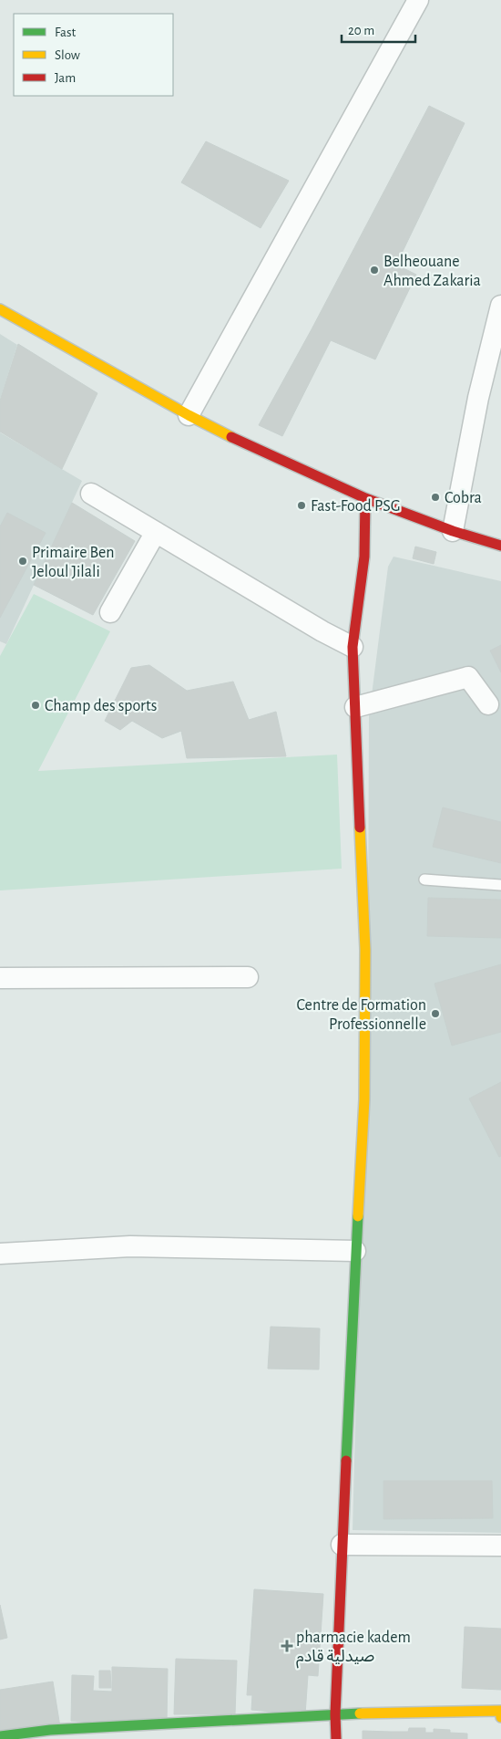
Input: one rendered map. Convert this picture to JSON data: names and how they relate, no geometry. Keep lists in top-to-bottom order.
{
  "places": {
    "other": [
      "Belheouane Ahmed Zakaria",
      "Cobra",
      "Fast-Food PSG",
      "Primaire Ben Jeloul Jilali",
      "Champ des sports",
      "Centre de Formation Professionnelle"
    ],
    "health": ["pharmacie kadem صيدلية قادم"]
  },
  "legend": ["Fast", "Slow", "Jam"],
  "scale_bar": "20 m"
}
